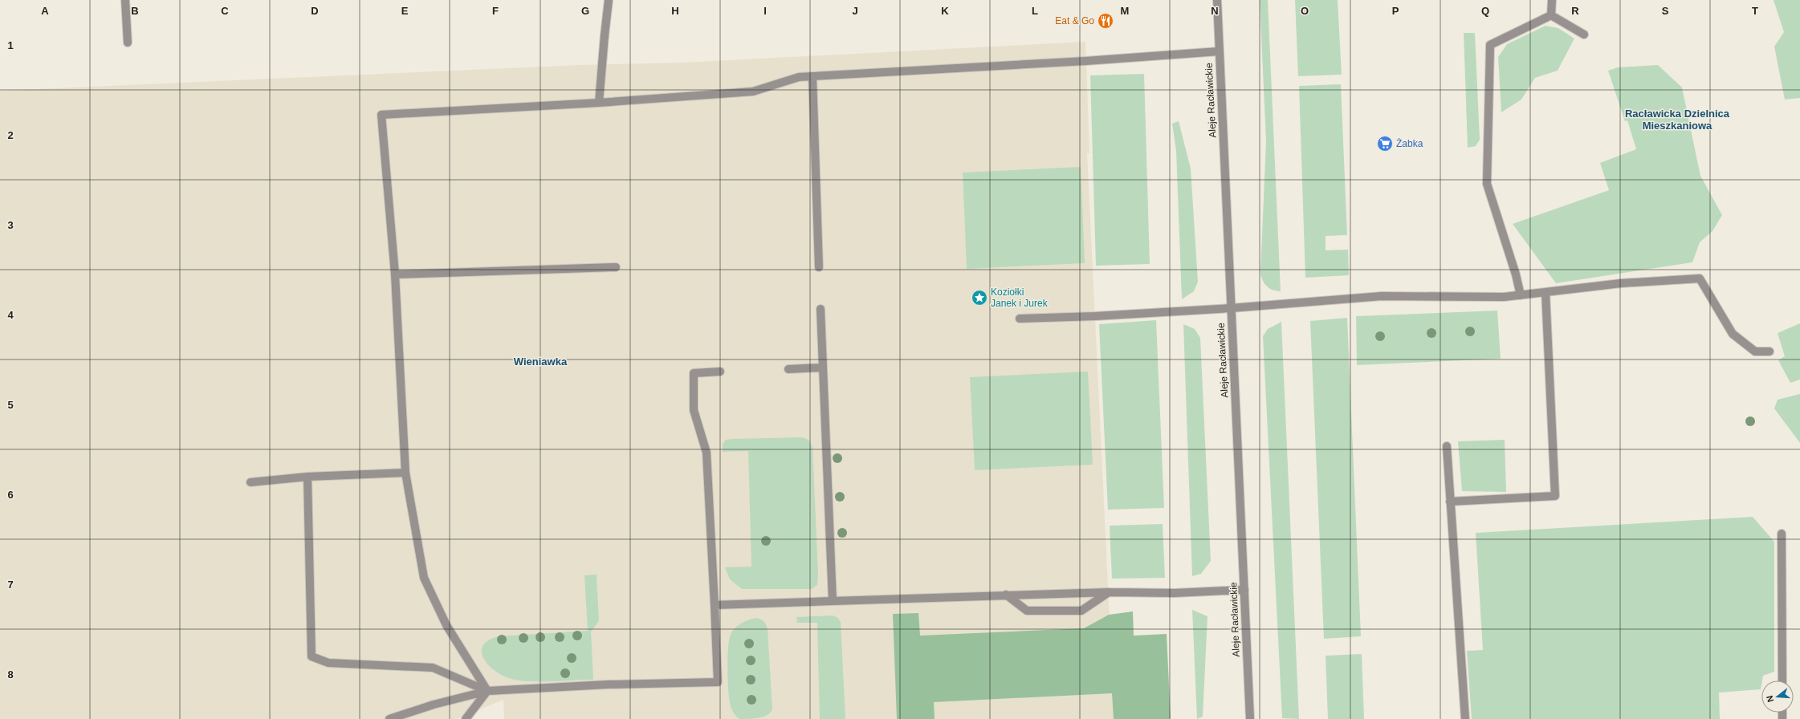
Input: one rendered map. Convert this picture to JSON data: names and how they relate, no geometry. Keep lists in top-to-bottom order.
{
  "streets": {
    "street": ["Aleje Racławickie"]
  },
  "districts": ["Racławicka Dzielnica Mieszkaniowa", "Wieniawka"],
  "places": {
    "restaurant": ["Eat & Go"],
    "supermarket": ["Żabka"],
    "place": ["Koziołki Janek i Jurek"]
  },
  "north": "left",
  "grid": {
    "columns": [
      "A",
      "B",
      "C",
      "D",
      "E",
      "F",
      "G",
      "H",
      "I",
      "J",
      "K",
      "L",
      "M",
      "N",
      "O",
      "P",
      "Q",
      "R",
      "S",
      "T"
    ],
    "rows": [
      "1",
      "2",
      "3",
      "4",
      "5",
      "6",
      "7",
      "8"
    ]
  }
}
